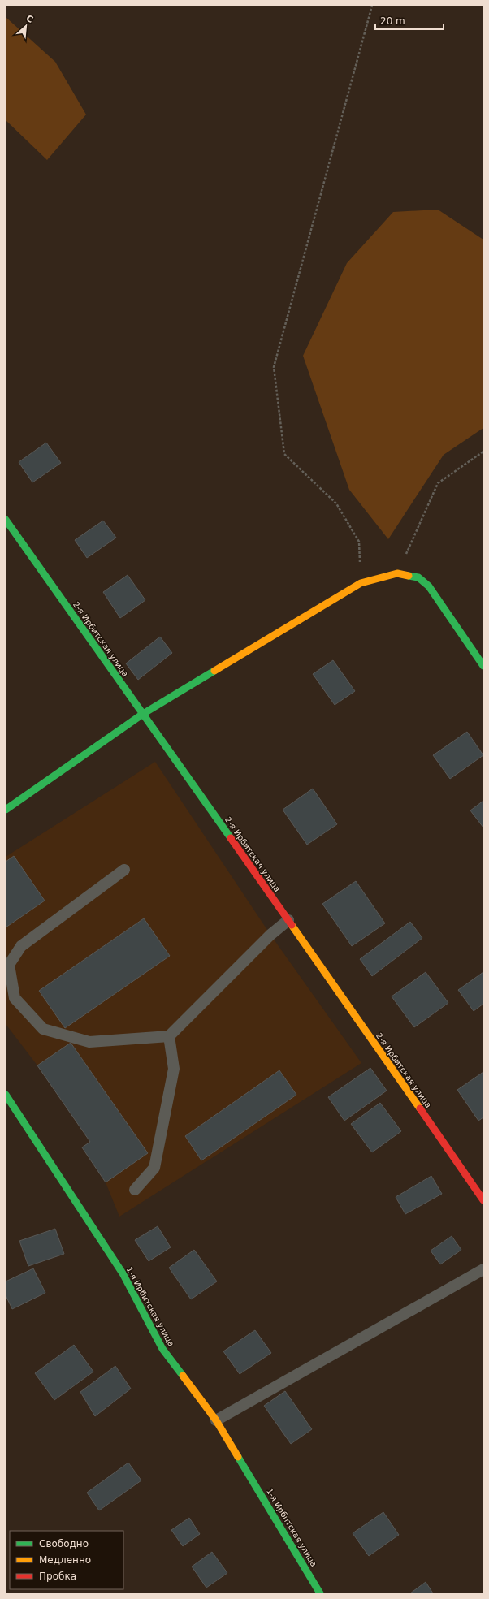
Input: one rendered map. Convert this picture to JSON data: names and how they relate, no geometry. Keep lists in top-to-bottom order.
{
  "streets": {
    "street": ["2-я Ирбитская улица", "1-я Ирбитская улица"]
  },
  "legend": ["Свободно", "Медленно", "Пробка"],
  "scale_bar": "20 m",
  "north": "top right"
}
